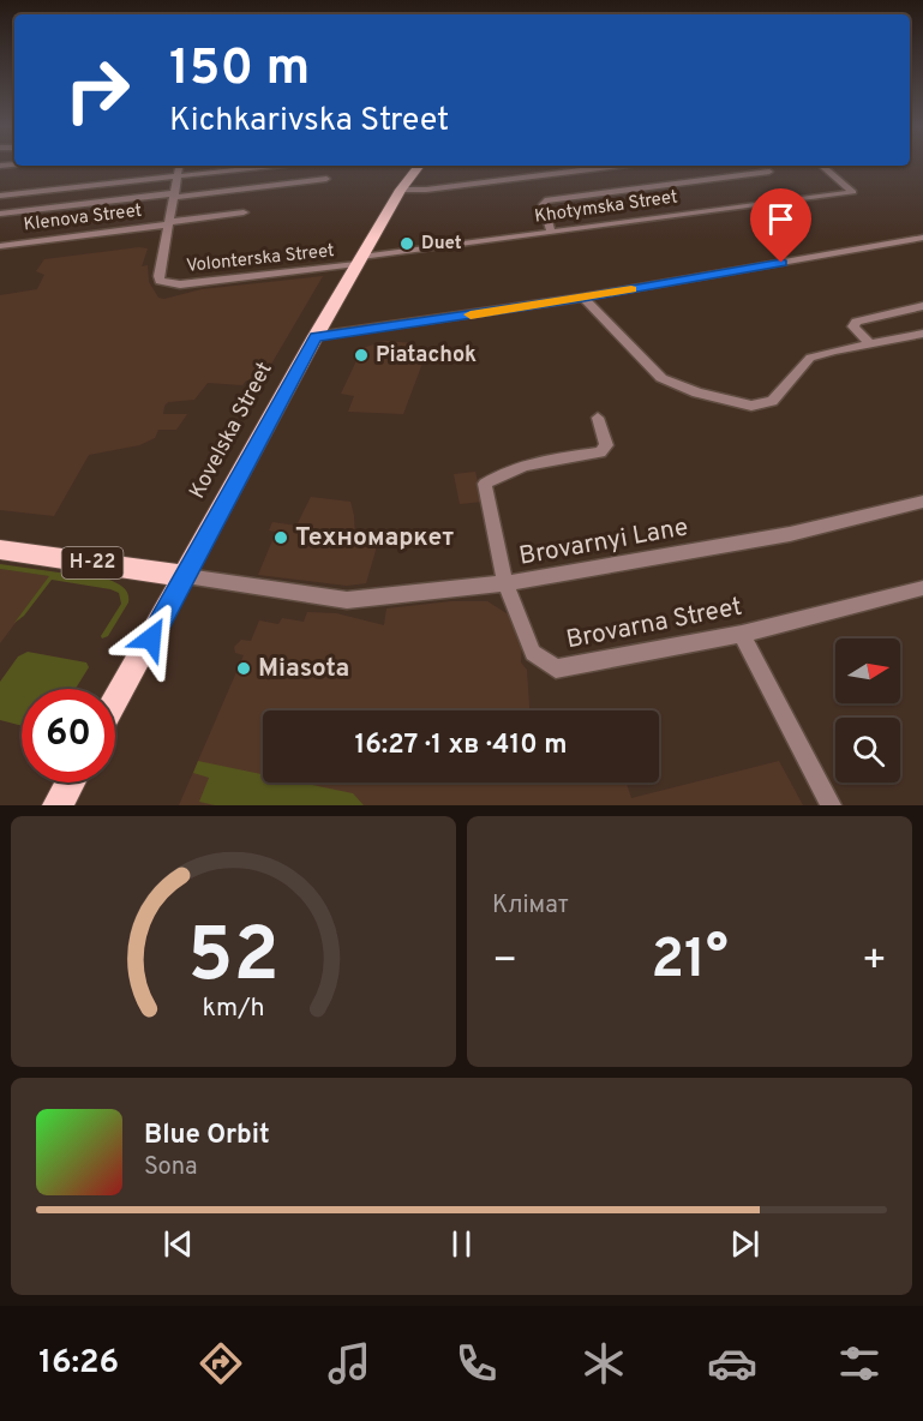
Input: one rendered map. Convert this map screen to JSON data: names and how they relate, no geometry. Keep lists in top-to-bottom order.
{
  "streets": {
    "main road": ["Kovelska Street", "Н-22"],
    "street": [
      "Khotymska Street",
      "Klenova Street",
      "Volonterska Street",
      "Brovarnyi Lane",
      "Brovarna Street"
    ]
  },
  "crossings": [
    ["Khotymska Street", "Volonterska Street"],
    ["Khotymska Street", "Kovelska Street"],
    ["Klenova Street", "Volonterska Street"],
    ["Volonterska Street", "Kovelska Street"],
    ["Kovelska Street", "Н-22"],
    ["Brovarnyi Lane", "Brovarna Street"]
  ],
  "places": [
    "Duet",
    "Piatachok",
    "Техномаркет",
    "Miasota"
  ],
  "north": "right",
  "page": {
    "turn": ["150 m", "Kichkarivska Street"],
    "limit": "60",
    "trip": "16:27 · 1 хв · 410 m",
    "tile": "Клімат",
    "heat": ["−", "21°", "+"],
    "song": ["Blue Orbit", "Sona"],
    "tabs": "16:26",
    "gauge": ["52", "km/h"]
  }
}
